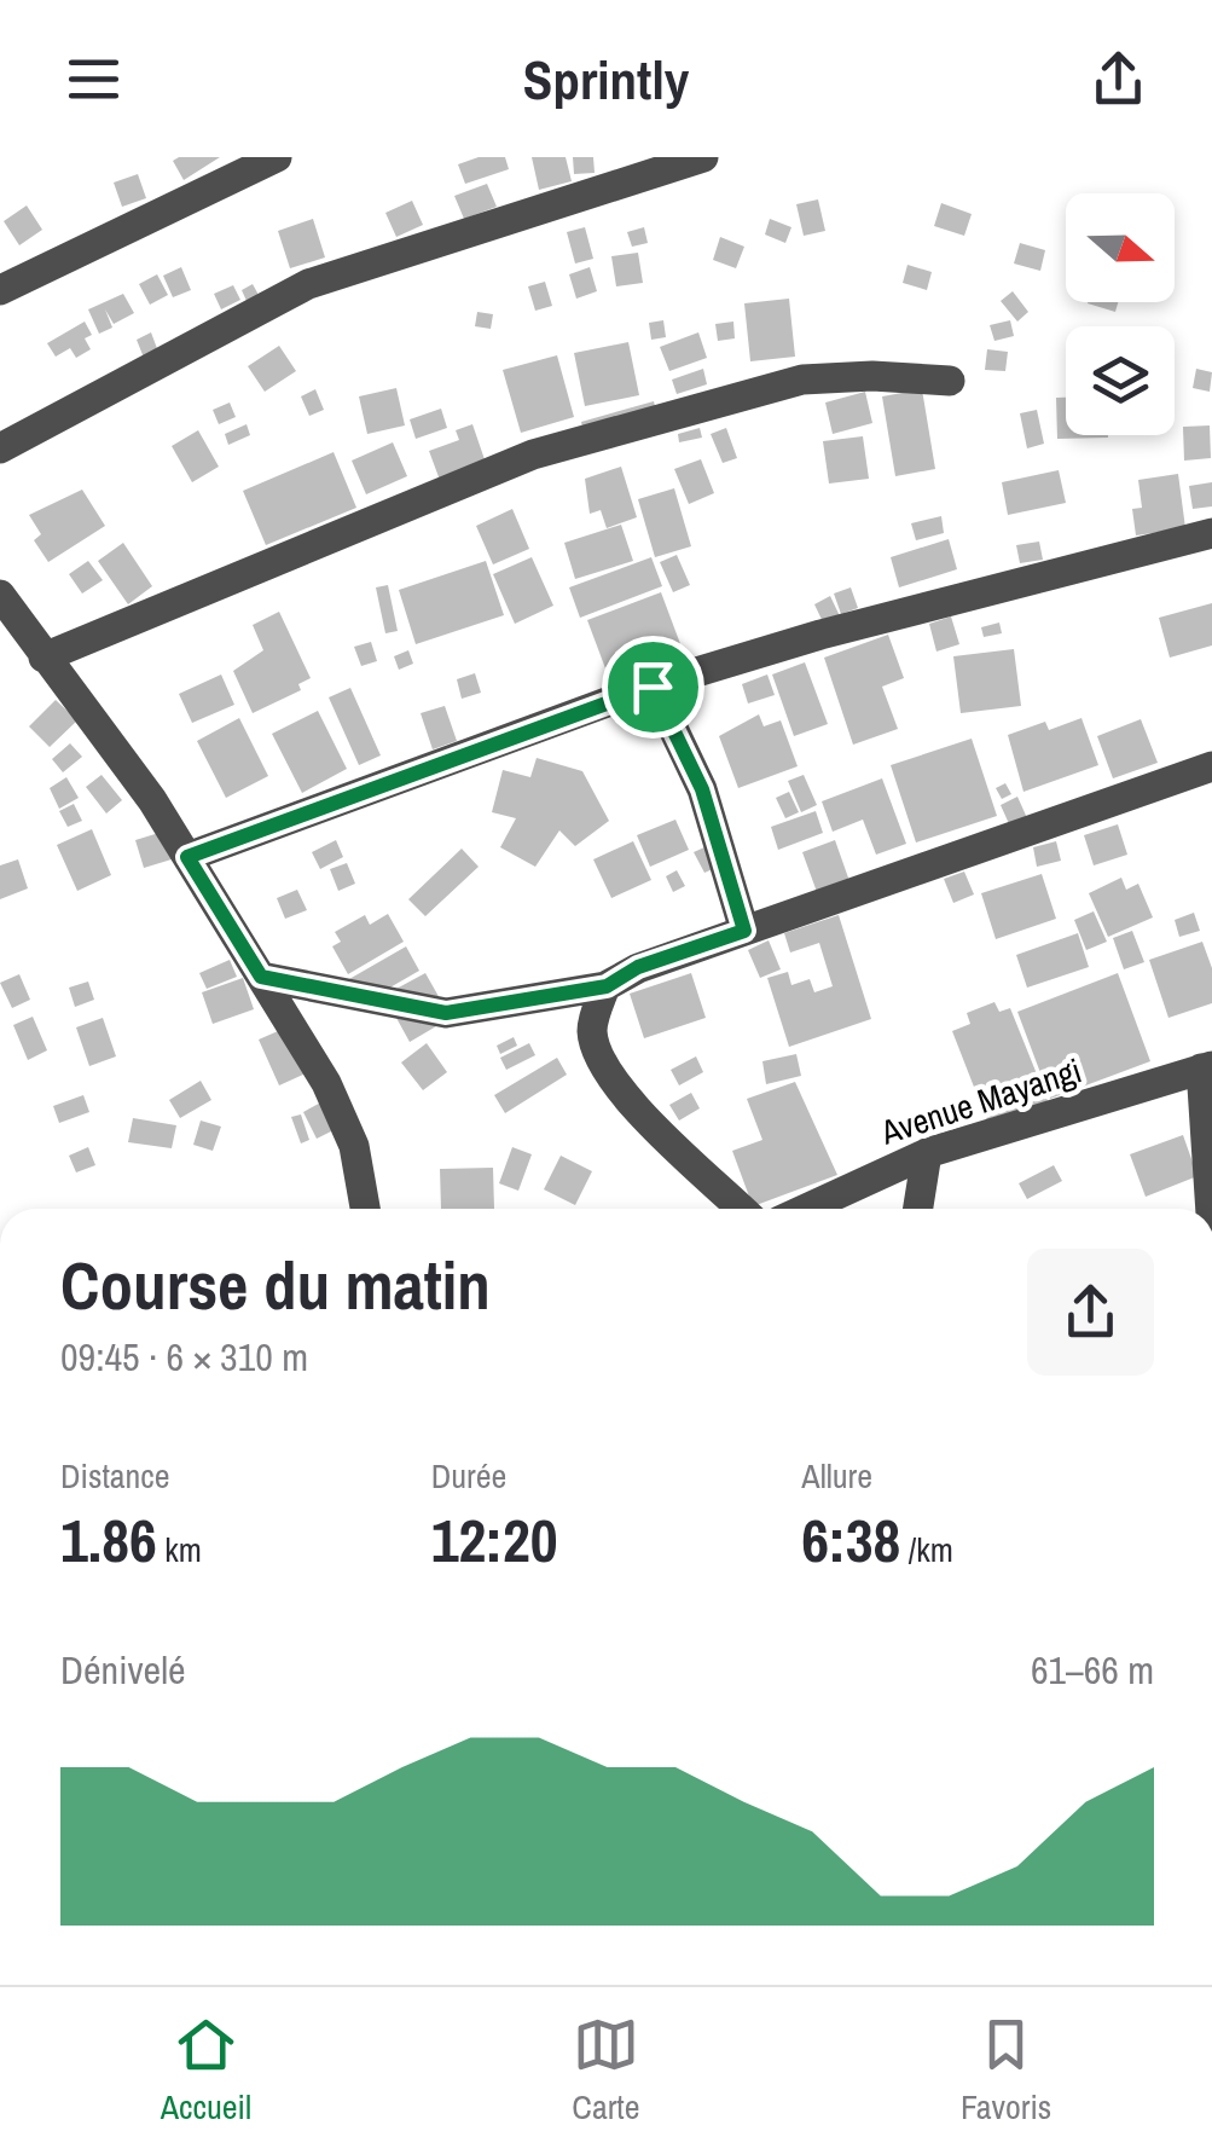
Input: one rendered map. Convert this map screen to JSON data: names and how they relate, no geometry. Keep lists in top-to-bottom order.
{
  "streets": {
    "street": ["Avenue Mayangi"]
  },
  "north": "right",
  "page": {
    "header": "Sprintly",
    "heading": ["Course du matin", "09:45 · 6 × 310 m"],
    "stats": [
      ["Distance", "1.86 km"],
      ["Durée", "12:20"],
      ["Allure", "6:38 /km"]
    ],
    "chart": ["Dénivelé", "61–66 m"],
    "tabs": ["Accueil", "Carte", "Favoris"]
  }
}
